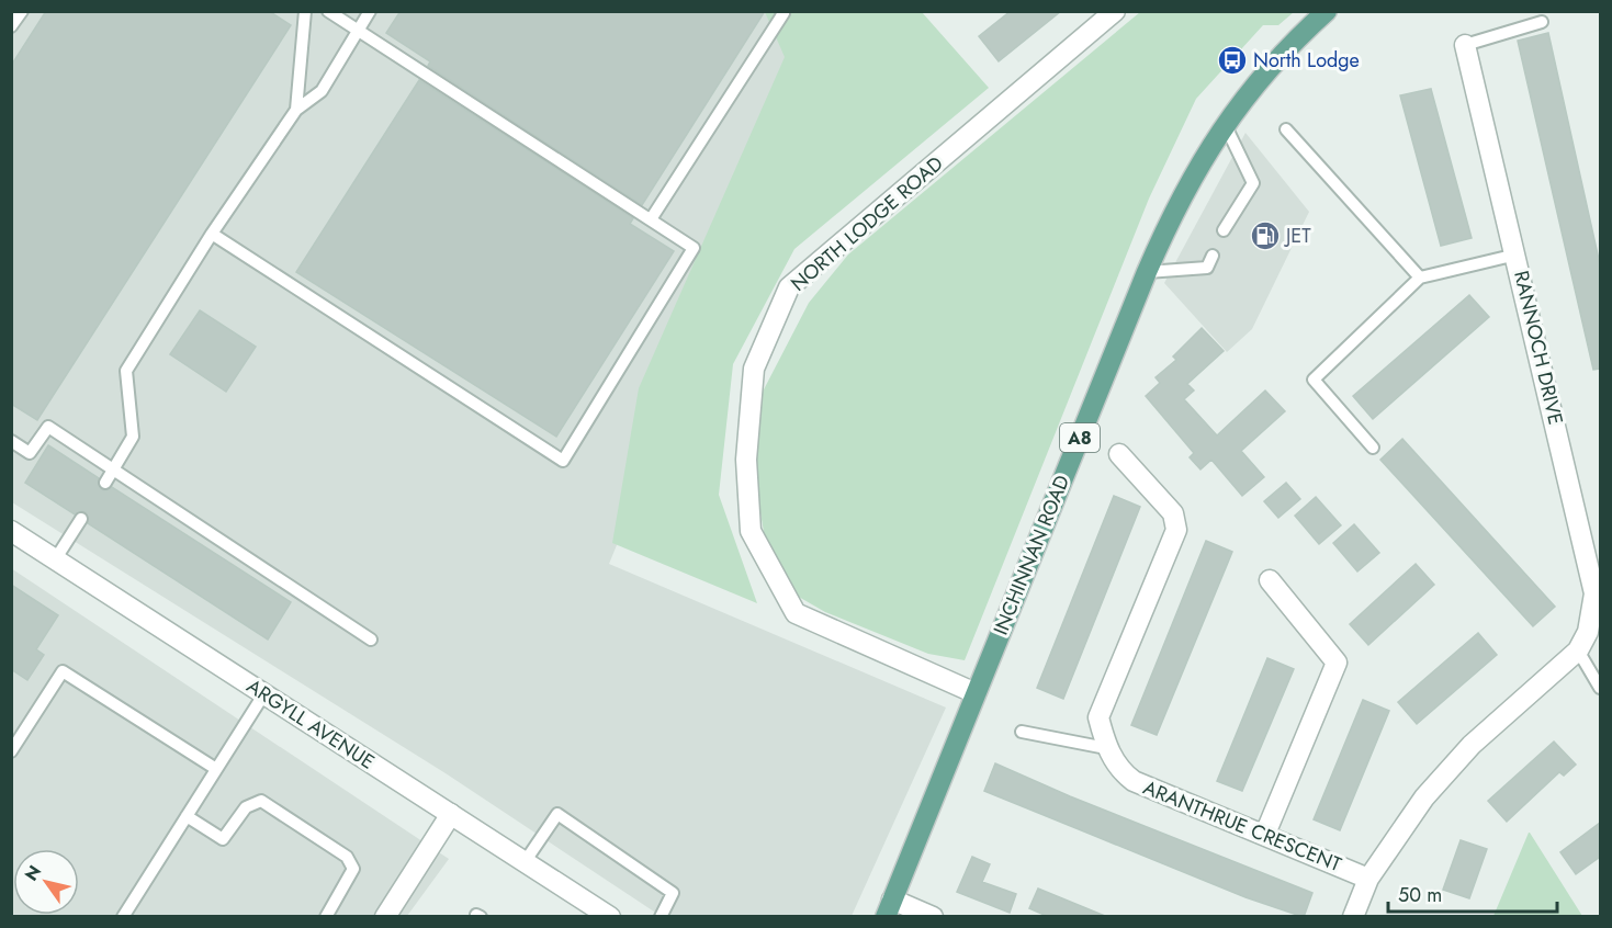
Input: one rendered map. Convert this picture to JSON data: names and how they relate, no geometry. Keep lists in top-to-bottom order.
{
  "streets": {
    "main road": ["A8", "INCHINNAN ROAD"],
    "street": [
      "NORTH LODGE ROAD",
      "RANNOCH DRIVE",
      "ARGYLL AVENUE",
      "ARANTHRUE CRESCENT"
    ]
  },
  "crossings": [
    ["NORTH LODGE ROAD", "INCHINNAN ROAD"]
  ],
  "places": {
    "bus stop": ["North Lodge"],
    "fuel station": ["JET"]
  },
  "scale_bar": "50 m",
  "north": "top left"
}
